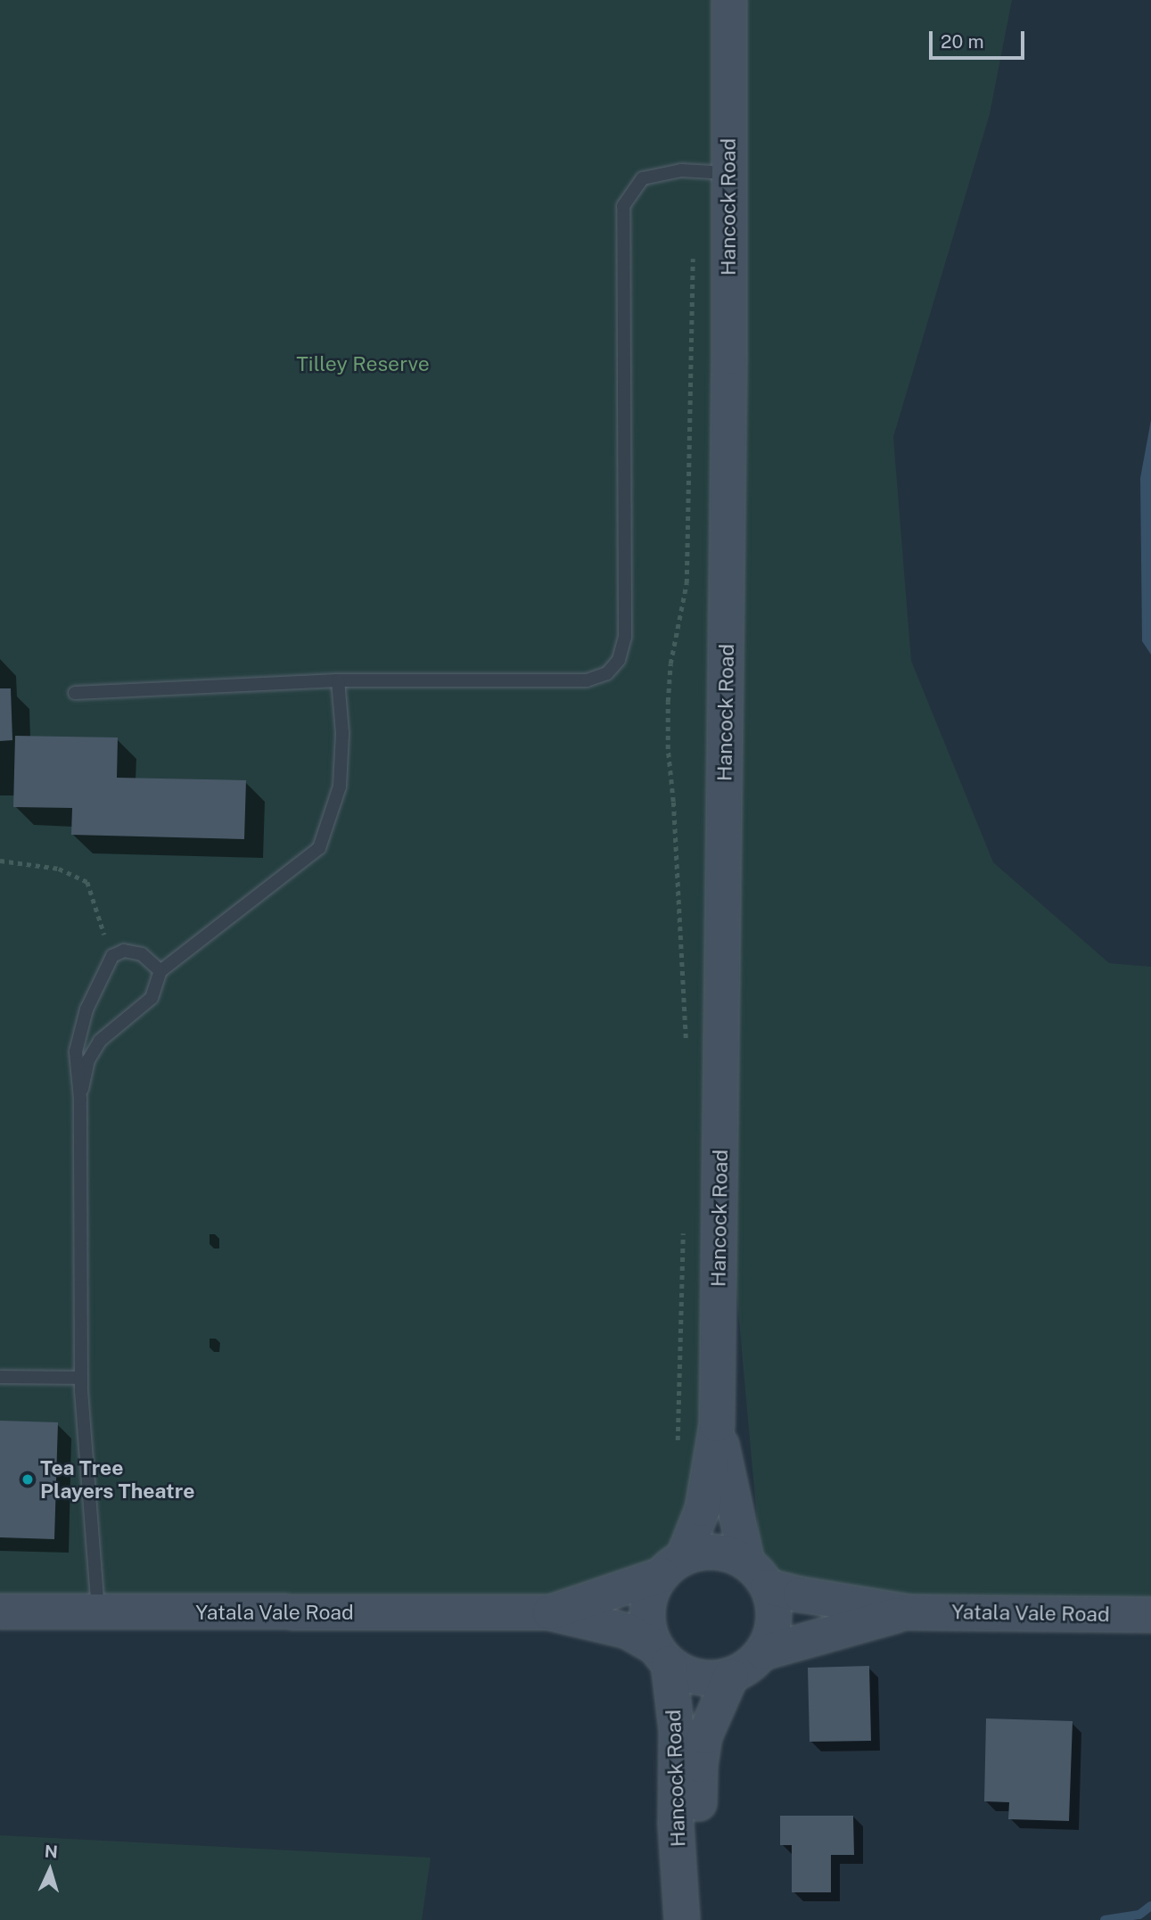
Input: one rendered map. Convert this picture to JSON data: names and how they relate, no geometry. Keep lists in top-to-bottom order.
{
  "streets": {
    "main road": ["Hancock Road", "Yatala Vale Road"]
  },
  "crossings": [
    ["Hancock Road", "Yatala Vale Road"]
  ],
  "parks": ["Tilley Reserve"],
  "places": ["Tea Tree Players Theatre"],
  "scale_bar": "20 m",
  "north": "top"
}
